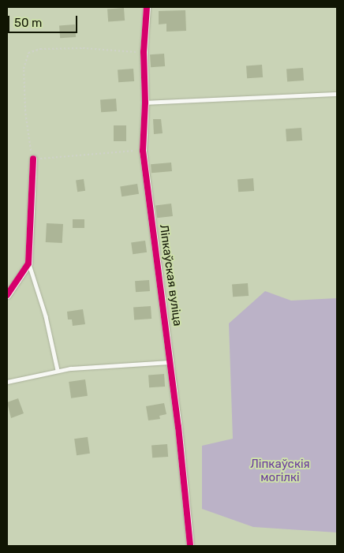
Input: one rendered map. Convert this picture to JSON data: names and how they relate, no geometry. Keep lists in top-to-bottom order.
{
  "streets": {
    "street": ["Ліпкаўская вуліца"]
  },
  "parks": ["Ліпкаўскія могілкі"],
  "scale_bar": "50 m"
}
